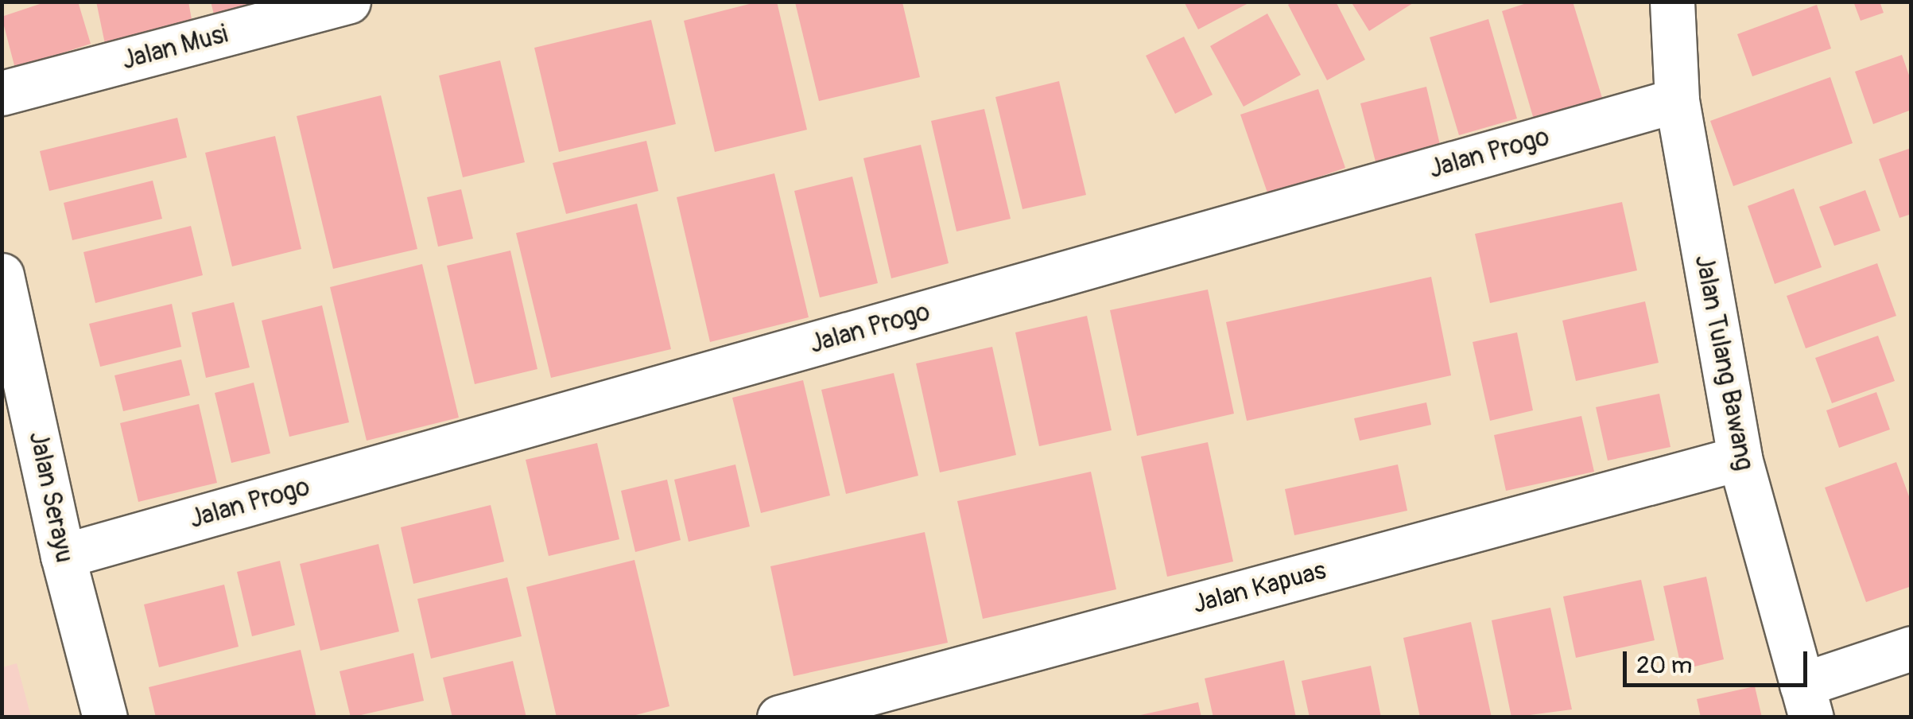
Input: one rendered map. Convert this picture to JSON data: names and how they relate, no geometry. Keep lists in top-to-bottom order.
{
  "streets": {
    "street": [
      "Jalan Musi",
      "Jalan Progo",
      "Jalan Tulang Bawang",
      "Jalan Serayu",
      "Jalan Kapuas"
    ]
  },
  "crossings": [
    ["Jalan Progo", "Jalan Tulang Bawang"],
    ["Jalan Progo", "Jalan Serayu"],
    ["Jalan Tulang Bawang", "Jalan Kapuas"]
  ],
  "scale_bar": "20 m"
}
